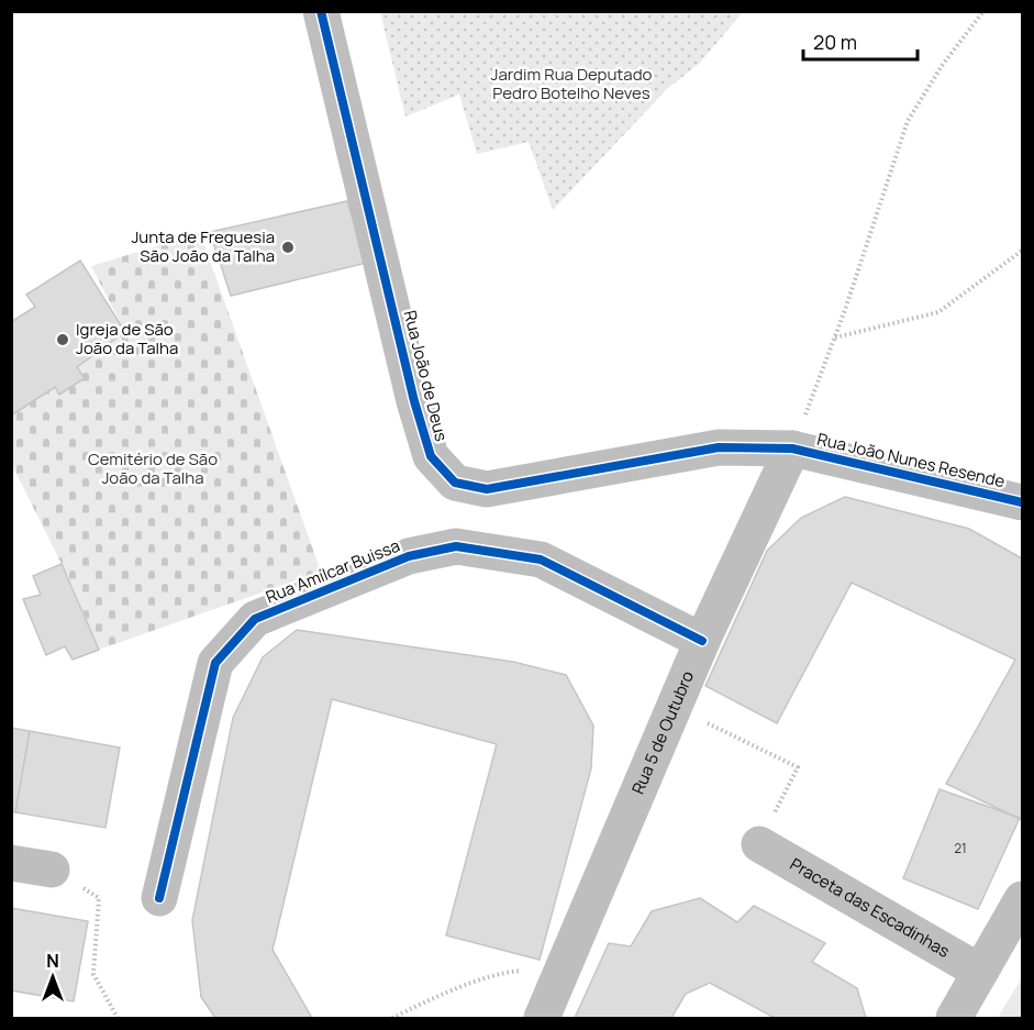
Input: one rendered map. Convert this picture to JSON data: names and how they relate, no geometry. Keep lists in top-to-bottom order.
{
  "streets": {
    "street": [
      "Rua João de Deus",
      "Rua João Nunes Resende",
      "Rua Amílcar Buissa",
      "Rua 5 de Outubro",
      "Praceta das Escadinhas"
    ]
  },
  "crossings": [
    ["Rua João de Deus", "Rua João Nunes Resende"],
    ["Rua João de Deus", "Rua 5 de Outubro"],
    ["Rua João Nunes Resende", "Rua 5 de Outubro"],
    ["Rua Amílcar Buissa", "Rua 5 de Outubro"]
  ],
  "parks": ["Jardim Rua Deputado Pedro Botelho Neves", "Cemitério de São João da Talha"],
  "places": ["Junta de Freguesia São João da Talha", "Igreja de São João da Talha"],
  "house_numbers": ["21"],
  "scale_bar": "20 m",
  "north": "top"
}
